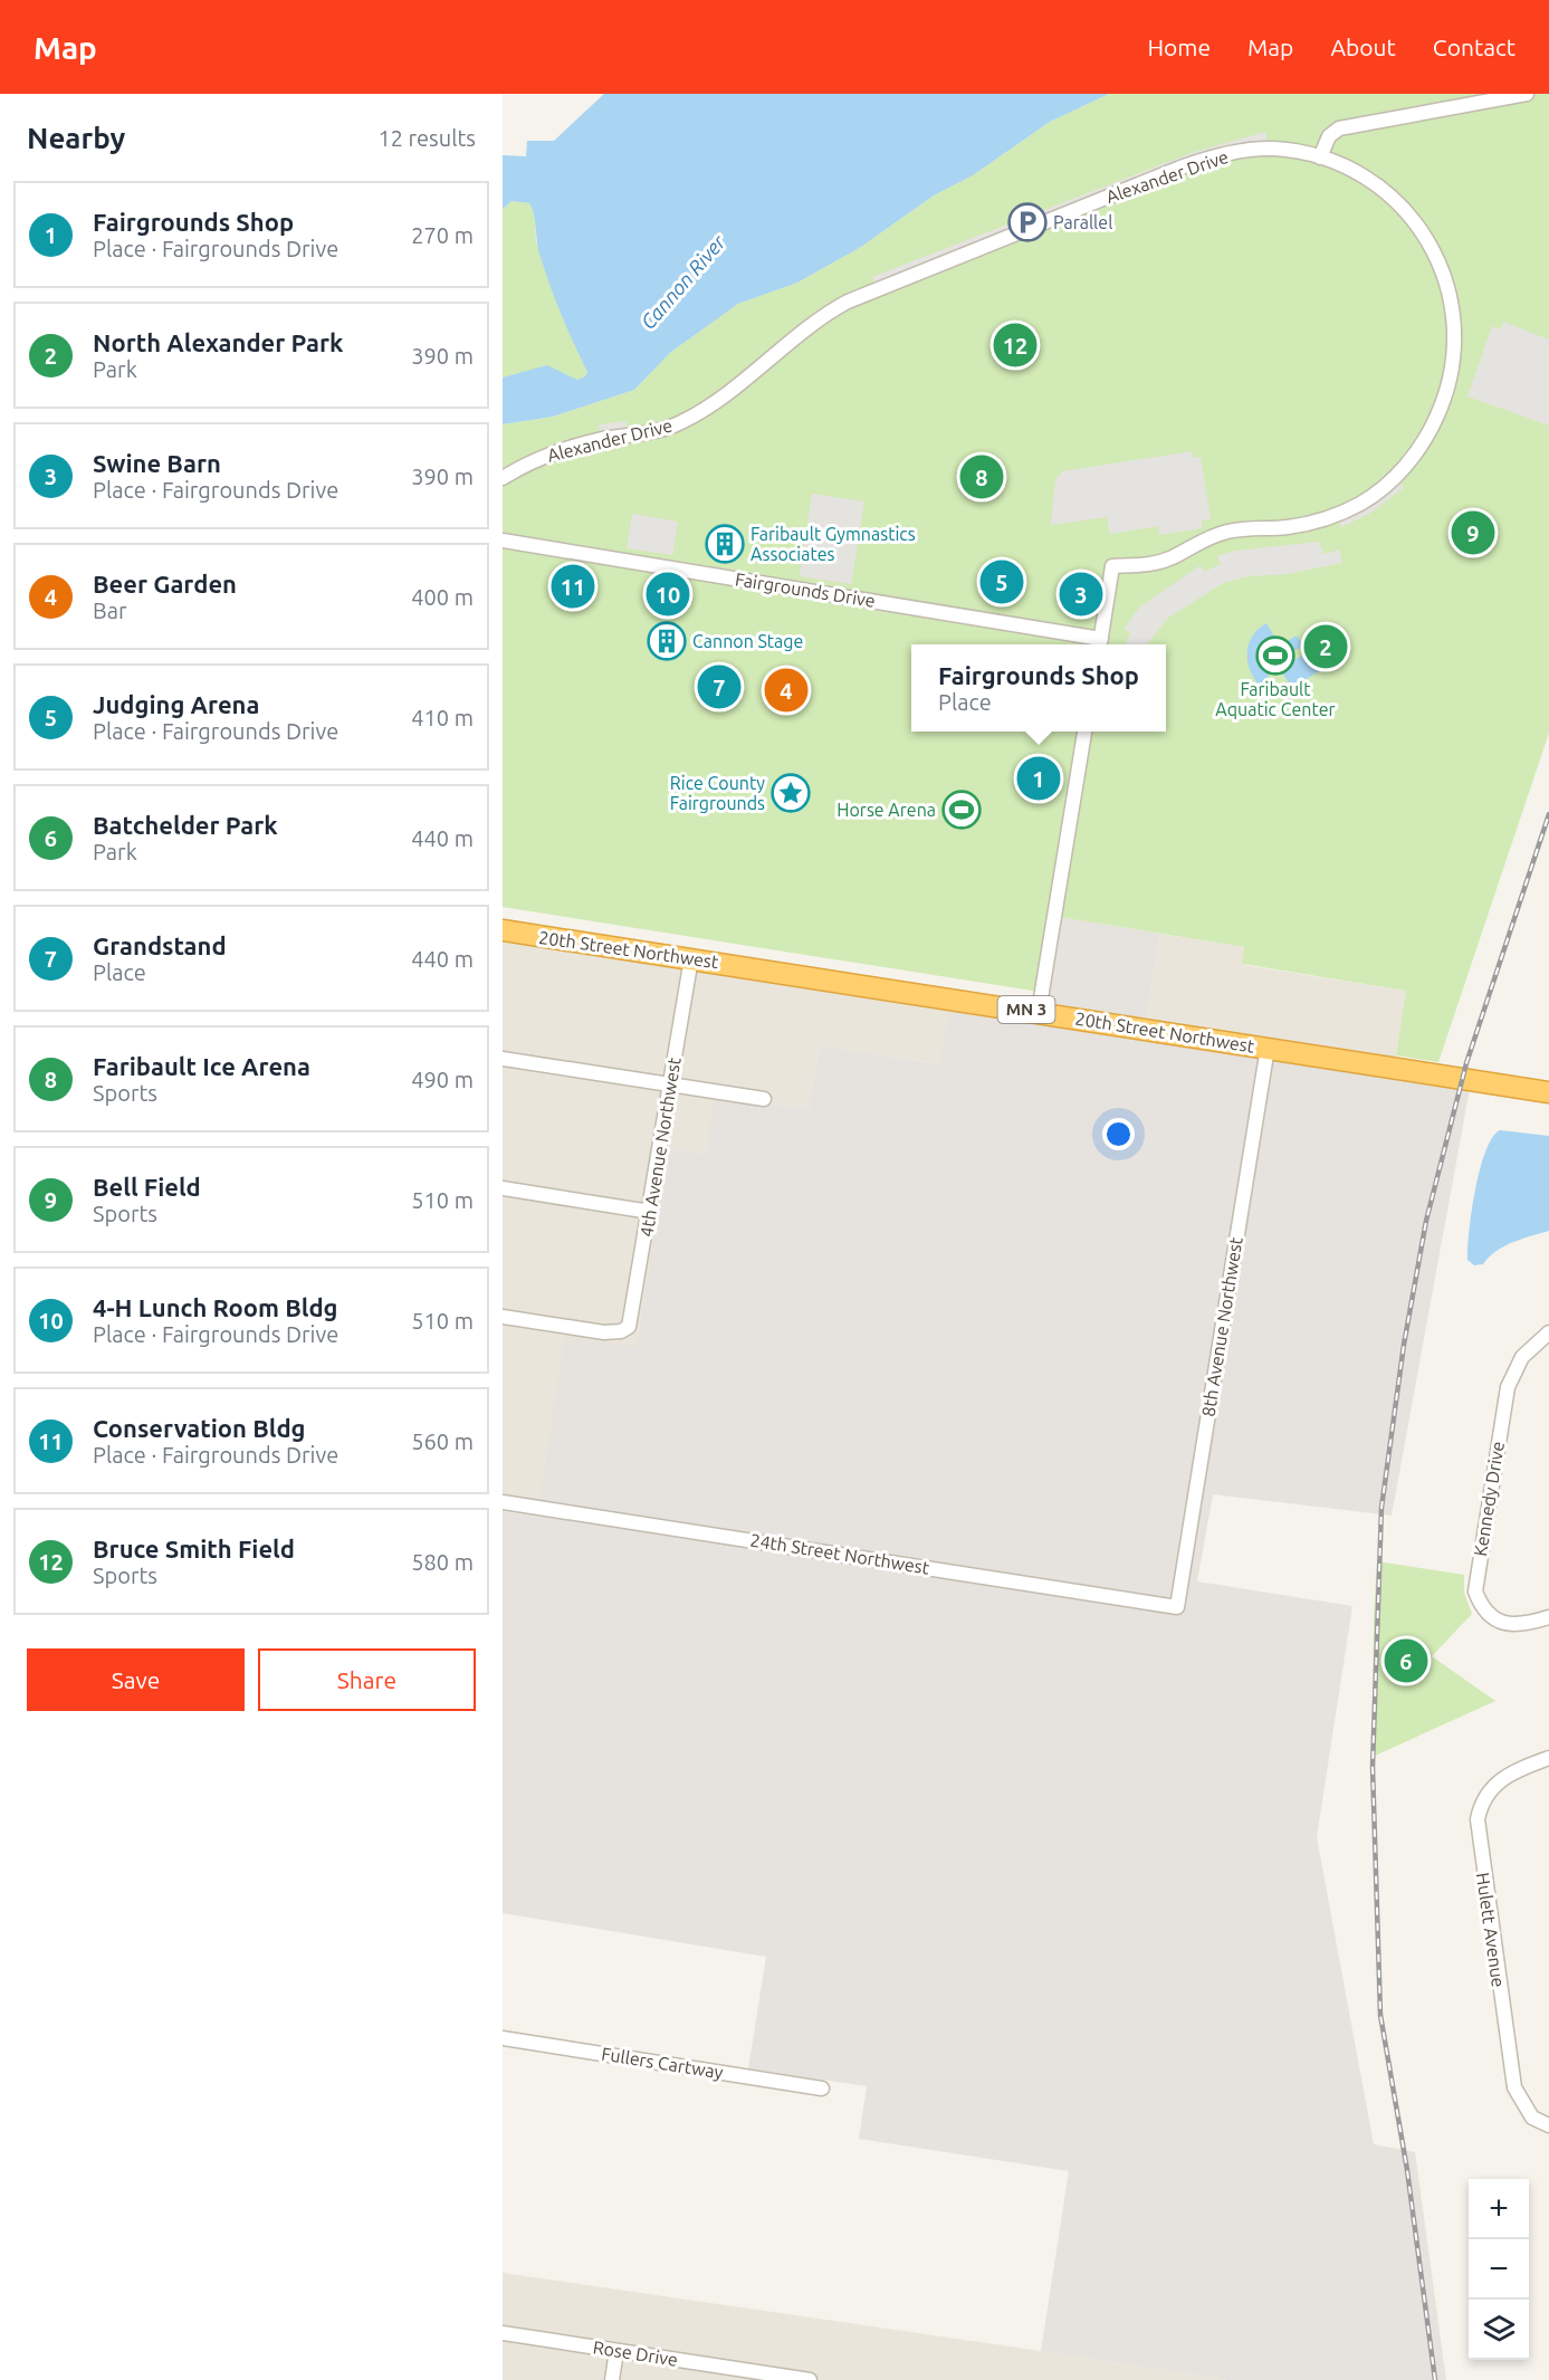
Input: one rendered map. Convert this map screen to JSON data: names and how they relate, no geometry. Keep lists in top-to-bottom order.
{
  "streets": {
    "highway": ["20th Street Northwest", "MN 3"],
    "street": [
      "Alexander Drive",
      "Fairgrounds Drive",
      "4th Avenue Northwest",
      "8th Avenue Northwest",
      "Kennedy Drive",
      "24th Street Northwest",
      "Hulett Avenue",
      "Fullers Cartway",
      "Rose Drive"
    ]
  },
  "crossings": [
    ["Alexander Drive", "Fairgrounds Drive"],
    ["20th Street Northwest", "4th Avenue Northwest"],
    ["20th Street Northwest", "8th Avenue Northwest"],
    ["8th Avenue Northwest", "24th Street Northwest"]
  ],
  "water": ["Cannon River"],
  "places": {
    "parking": ["Parallel"],
    "building": ["Faribault Gymnastics Associates", "Cannon Stage"],
    "sports": ["Faribault Aquatic Center", "Horse Arena"],
    "place": ["Rice County Fairgrounds"]
  },
  "page": {
    "header": "Map",
    "nav": [
      "Home",
      "Map",
      "About",
      "Contact"
    ],
    "heading": ["Nearby", "12 results"],
    "list": [
      {
        "mark": "1",
        "name": "Fairgrounds Shop",
        "note": "Place · Fairgrounds Drive",
        "value": "270 m"
      },
      {
        "mark": "2",
        "name": "North Alexander Park",
        "note": "Park",
        "value": "390 m"
      },
      {
        "mark": "3",
        "name": "Swine Barn",
        "note": "Place · Fairgrounds Drive",
        "value": "390 m"
      },
      {
        "mark": "4",
        "name": "Beer Garden",
        "note": "Bar",
        "value": "400 m"
      },
      {
        "mark": "5",
        "name": "Judging Arena",
        "note": "Place · Fairgrounds Drive",
        "value": "410 m"
      },
      {
        "mark": "6",
        "name": "Batchelder Park",
        "note": "Park",
        "value": "440 m"
      },
      {
        "mark": "7",
        "name": "Grandstand",
        "note": "Place",
        "value": "440 m"
      },
      {
        "mark": "8",
        "name": "Faribault Ice Arena",
        "note": "Sports",
        "value": "490 m"
      },
      {
        "mark": "9",
        "name": "Bell Field",
        "note": "Sports",
        "value": "510 m"
      },
      {
        "mark": "10",
        "name": "4-H Lunch Room Bldg",
        "note": "Place · Fairgrounds Drive",
        "value": "510 m"
      },
      {
        "mark": "11",
        "name": "Conservation Bldg",
        "note": "Place · Fairgrounds Drive",
        "value": "560 m"
      },
      {
        "mark": "12",
        "name": "Bruce Smith Field",
        "note": "Sports",
        "value": "580 m"
      }
    ],
    "pins": [
      "12",
      "8",
      "9",
      "5",
      "11",
      "3",
      "10",
      "2",
      "7",
      "4",
      "1",
      "6"
    ],
    "popup": ["Fairgrounds Shop", "Place"],
    "buttons": ["Save", "Share"],
    "map_buttons": ["+", "−"]
  }
}
